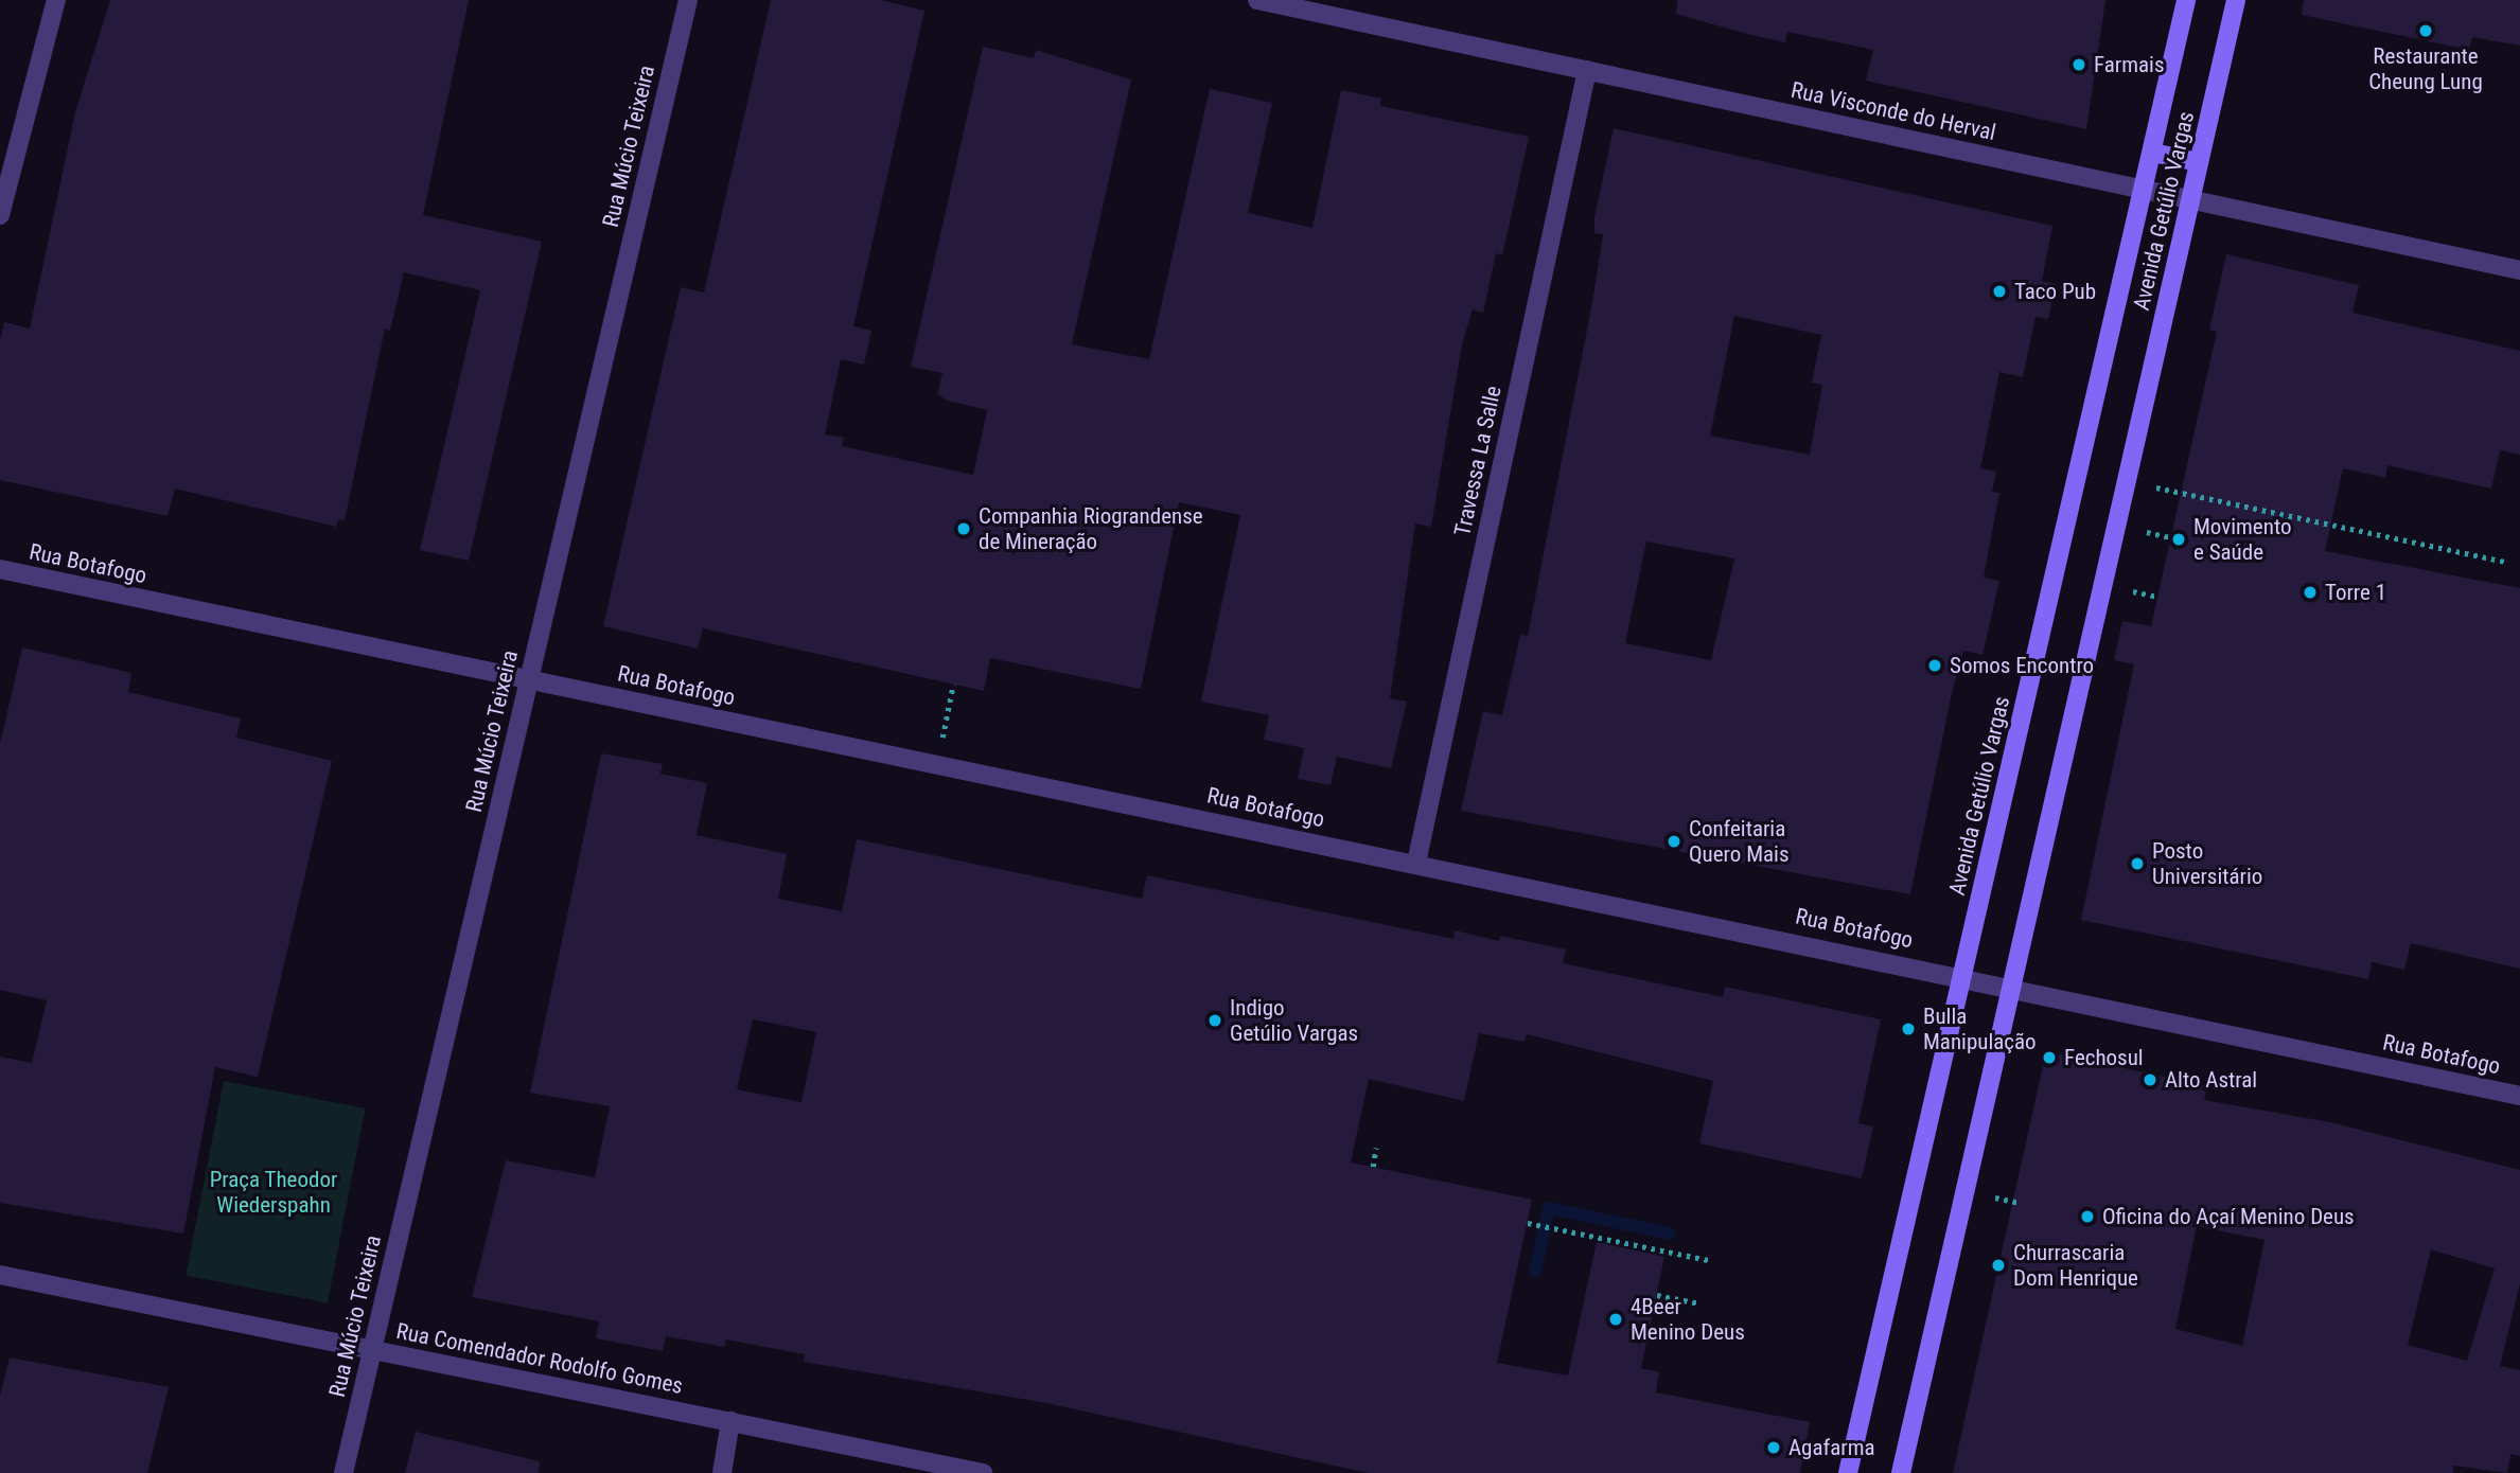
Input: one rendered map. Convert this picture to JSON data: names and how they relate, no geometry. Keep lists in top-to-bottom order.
{
  "streets": {
    "main road": ["Avenida Getúlio Vargas"],
    "street": [
      "Rua Visconde do Herval",
      "Rua Múcio Teixeira",
      "Travessa La Salle",
      "Rua Botafogo",
      "Rua Comendador Rodolfo Gomes"
    ]
  },
  "crossings": [
    ["Rua Visconde do Herval", "Avenida Getúlio Vargas"],
    ["Rua Visconde do Herval", "Travessa La Salle"],
    ["Rua Múcio Teixeira", "Rua Botafogo"],
    ["Rua Múcio Teixeira", "Rua Comendador Rodolfo Gomes"],
    ["Avenida Getúlio Vargas", "Rua Botafogo"],
    ["Travessa La Salle", "Rua Botafogo"]
  ],
  "parks": ["Praça Theodor Wiederspahn"],
  "places": [
    "Restaurante Cheung Lung",
    "Farmais",
    "Taco Pub",
    "Companhia Riograndense de Mineração",
    "Movimento e Saúde",
    "Torre 1",
    "Somos Encontro",
    "Confeitaria Quero Mais",
    "Posto Universitário",
    "Indigo Getúlio Vargas",
    "Bulla Manipulação",
    "Fechosul",
    "Alto Astral",
    "Oficina do Açaí Menino Deus",
    "Churrascaria Dom Henrique",
    "4Beer Menino Deus",
    "Agafarma"
  ]
}
